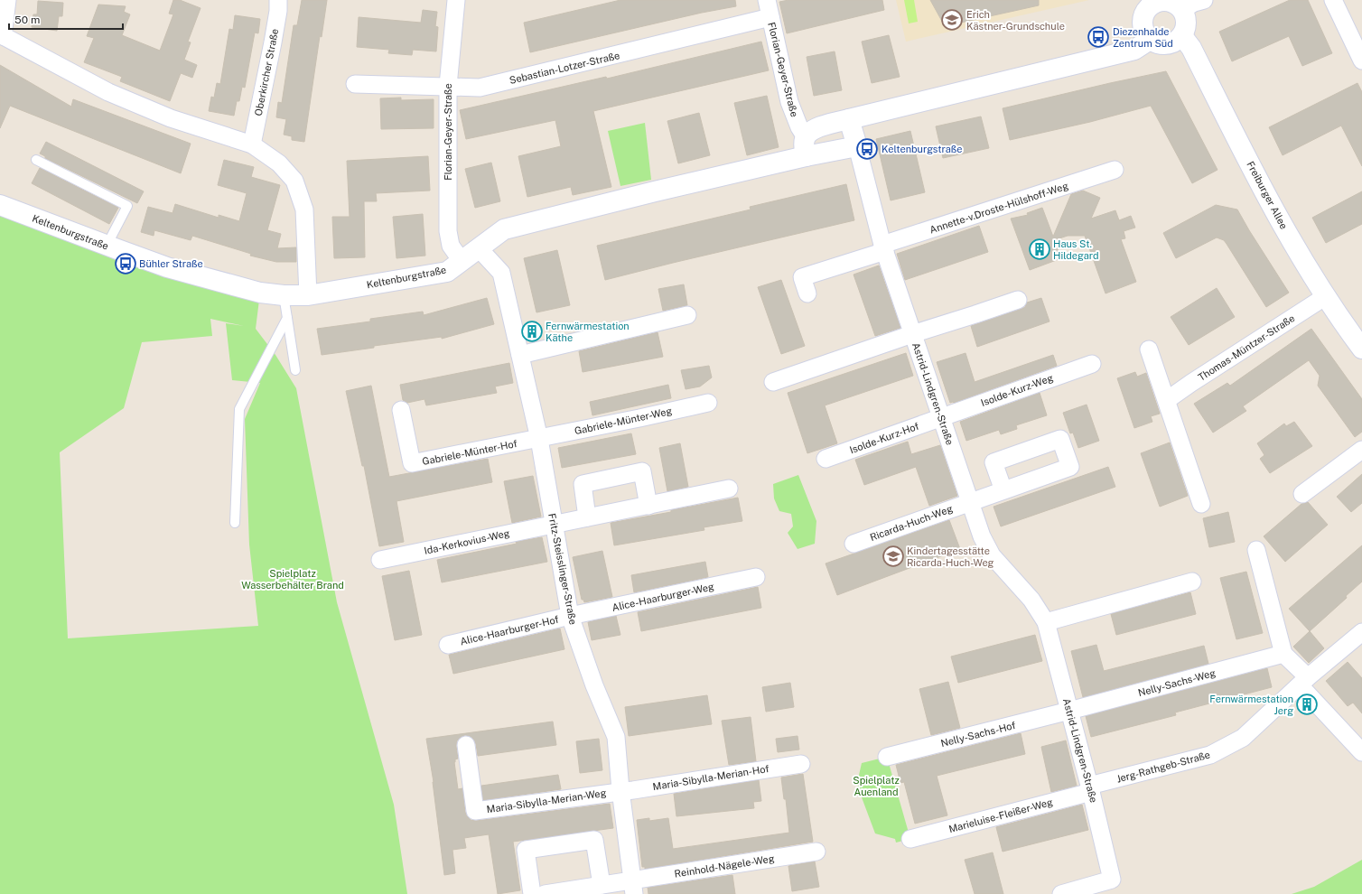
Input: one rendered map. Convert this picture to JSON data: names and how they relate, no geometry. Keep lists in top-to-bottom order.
{
  "streets": {
    "street": [
      "Sebastian-Lotzer-Straße",
      "Florian-Geyer-Straße",
      "Oberkircher Straße",
      "Freiburger Allee",
      "Annette-v.Droste-Hülshoff-Weg",
      "Keltenburgstraße",
      "Thomas-Müntzer-Straße",
      "Isolde-Kurz-Weg",
      "Astrid-Lindgren-Straße",
      "Gabriele-Münter-Weg",
      "Isolde-Kurz-Hof",
      "Gabriele-Münter-Hof",
      "Ricarda-Huch-Weg",
      "Ida-Kerkovius-Weg",
      "Fritz-Steisslinger-Straße",
      "Alice-Haarburger-Weg",
      "Alice-Haarburger-Hof",
      "Nelly-Sachs-Weg",
      "Nelly-Sachs-Hof",
      "Jerg-Rathgeb-Straße",
      "Maria-Sibylla-Merian-Hof",
      "Maria-Sibylla-Merian-Weg",
      "Marieluise-Fleißer-Weg",
      "Reinhold-Nägele-Weg"
    ]
  },
  "crossings": [
    ["Sebastian-Lotzer-Straße", "Florian-Geyer-Straße"],
    ["Florian-Geyer-Straße", "Keltenburgstraße"],
    ["Freiburger Allee", "Keltenburgstraße"],
    ["Freiburger Allee", "Thomas-Müntzer-Straße"],
    ["Annette-v.Droste-Hülshoff-Weg", "Astrid-Lindgren-Straße"],
    ["Keltenburgstraße", "Astrid-Lindgren-Straße"],
    ["Keltenburgstraße", "Fritz-Steisslinger-Straße"],
    ["Isolde-Kurz-Weg", "Astrid-Lindgren-Straße"],
    ["Isolde-Kurz-Weg", "Isolde-Kurz-Hof"],
    ["Astrid-Lindgren-Straße", "Isolde-Kurz-Hof"],
    ["Astrid-Lindgren-Straße", "Ricarda-Huch-Weg"],
    ["Astrid-Lindgren-Straße", "Nelly-Sachs-Weg"],
    ["Astrid-Lindgren-Straße", "Nelly-Sachs-Hof"],
    ["Astrid-Lindgren-Straße", "Jerg-Rathgeb-Straße"],
    ["Astrid-Lindgren-Straße", "Marieluise-Fleißer-Weg"],
    ["Gabriele-Münter-Weg", "Gabriele-Münter-Hof"],
    ["Gabriele-Münter-Weg", "Fritz-Steisslinger-Straße"],
    ["Gabriele-Münter-Hof", "Fritz-Steisslinger-Straße"],
    ["Ida-Kerkovius-Weg", "Fritz-Steisslinger-Straße"],
    ["Fritz-Steisslinger-Straße", "Alice-Haarburger-Weg"],
    ["Fritz-Steisslinger-Straße", "Alice-Haarburger-Hof"],
    ["Fritz-Steisslinger-Straße", "Maria-Sibylla-Merian-Hof"],
    ["Fritz-Steisslinger-Straße", "Maria-Sibylla-Merian-Weg"],
    ["Fritz-Steisslinger-Straße", "Reinhold-Nägele-Weg"],
    ["Alice-Haarburger-Weg", "Alice-Haarburger-Hof"],
    ["Nelly-Sachs-Weg", "Nelly-Sachs-Hof"],
    ["Jerg-Rathgeb-Straße", "Marieluise-Fleißer-Weg"],
    ["Maria-Sibylla-Merian-Hof", "Maria-Sibylla-Merian-Weg"]
  ],
  "parks": ["Spielplatz Wasserbehälter Brand", "Spielplatz Auenland"],
  "places": {
    "school or university": ["Erich Kästner-Grundschule", "Kindertagesstätte Ricarda-Huch-Weg"],
    "bus stop": ["Diezenhalde Zentrum Süd", "Keltenburgstraße", "Bühler Straße"],
    "building": ["Haus St. Hildegard", "Fernwärmestation Käthe", "Fernwärmestation Jerg"]
  },
  "scale_bar": "50 m"
}
